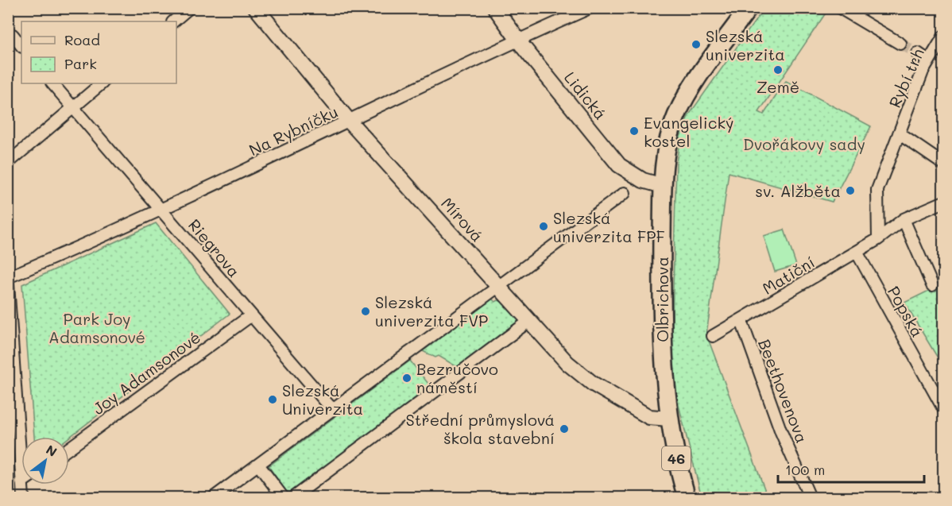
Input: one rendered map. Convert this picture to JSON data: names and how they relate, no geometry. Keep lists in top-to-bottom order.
{
  "streets": {
    "main road": ["Olbrichova", "46"],
    "street": [
      "Rybí trh",
      "Lidická",
      "Na Rybníčku",
      "Mírová",
      "Riegrova",
      "Matiční",
      "Popská",
      "Joy Adamsonové",
      "Beethovenova"
    ]
  },
  "crossings": [
    ["Rybí trh", "Matiční"],
    ["Lidická", "Na Rybníčku"],
    ["Lidická", "Olbrichova"],
    ["Na Rybníčku", "Mírová"],
    ["Na Rybníčku", "Riegrova"],
    ["Mírová", "Olbrichova"],
    ["Riegrova", "Joy Adamsonové"],
    ["Matiční", "Popská"],
    ["Matiční", "Beethovenova"]
  ],
  "parks": ["Dvořákovy sady", "Park Joy Adamsonové"],
  "places": [
    "Slezská univerzita",
    "Země",
    "Evangelický kostel",
    "sv. Alžběta",
    "Slezská univerzita FPF",
    "Slezská univerzita FVP",
    "Bezručovo náměstí",
    "Slezská Univerzita",
    "Střední průmyslová škola stavební"
  ],
  "legend": ["Road", "Park"],
  "scale_bar": "100 m",
  "north": "top right"
}
